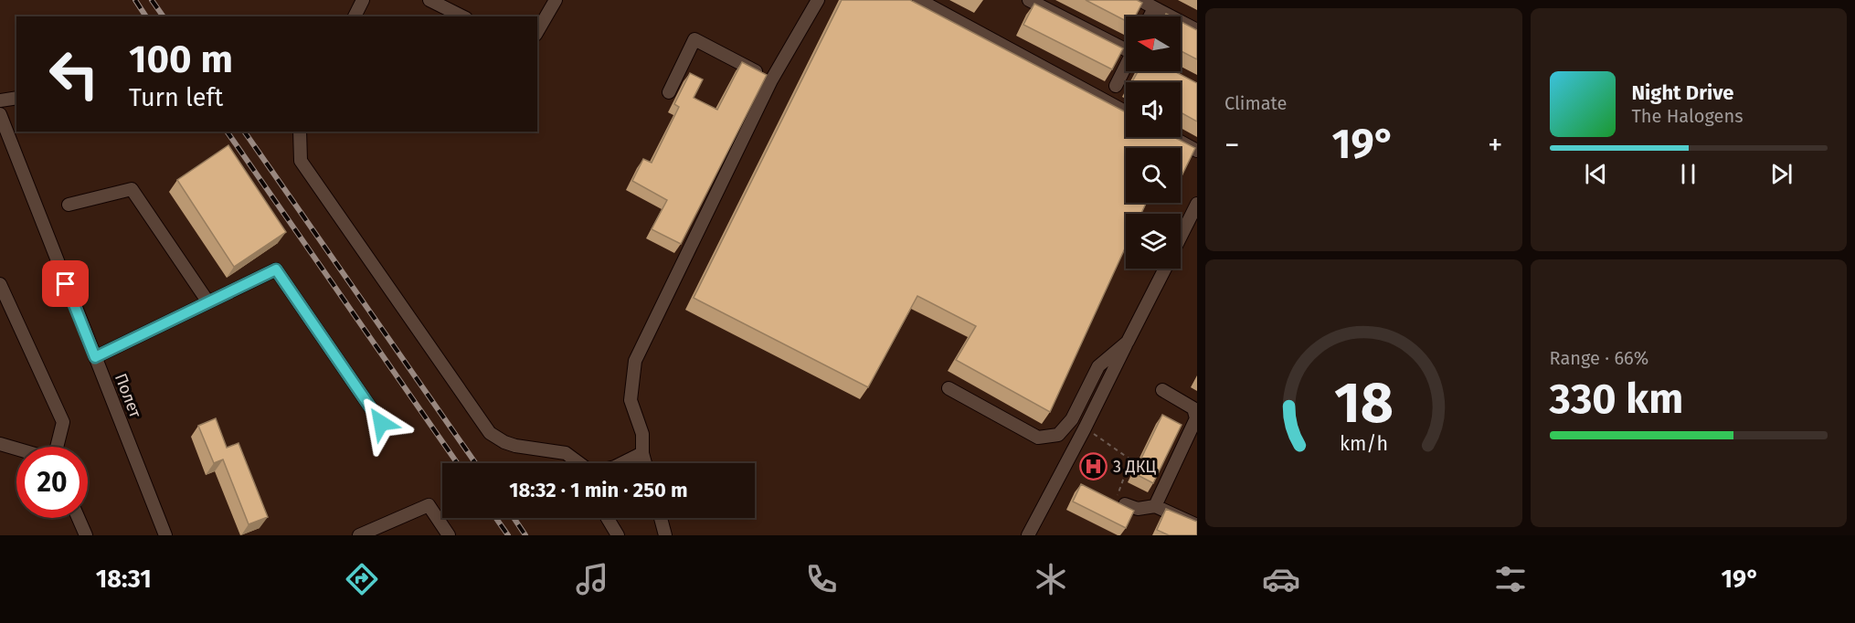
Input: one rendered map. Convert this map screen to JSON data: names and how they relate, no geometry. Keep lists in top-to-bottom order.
{
  "streets": {
    "street": ["Полет"]
  },
  "places": {
    "hospital": ["3 ДКЦ"]
  },
  "north": "left",
  "page": {
    "tile": [
      "Climate",
      ["Range · 66%", "330 km"]
    ],
    "turn": ["100 m", "Turn left"],
    "song": ["Night Drive", "The Halogens"],
    "heat": ["−", "19°", "+"],
    "limit": "20",
    "trip": "18:32 · 1 min · 250 m",
    "tabs": ["18:31", "19°"],
    "gauge": ["18", "km/h"]
  }
}
